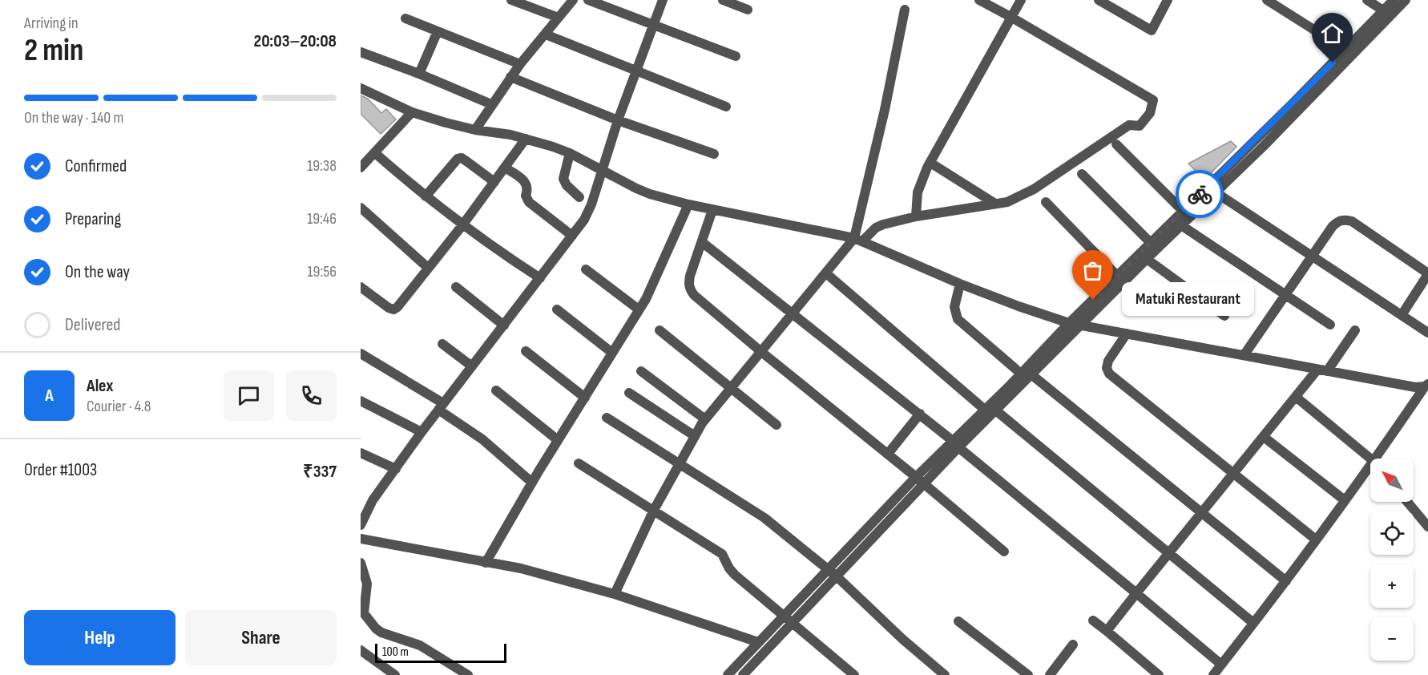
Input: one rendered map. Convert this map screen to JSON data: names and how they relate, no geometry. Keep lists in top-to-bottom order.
{
  "places": ["Matuki Restaurant"],
  "scale_bar": "100 m",
  "north": "top left",
  "page": {
    "heading": ["2 min", "Arriving in", "20:03–20:08"],
    "panel": [
      "Alex",
      "Courier · 4.8",
      "Order #1003",
      "₹337"
    ],
    "bar": "On the way · 140 m",
    "list": [
      ["Confirmed", "19:38"],
      ["Preparing", "19:46"],
      ["On the way", "19:56"],
      "Delivered"
    ],
    "bubble": "Matuki Restaurant",
    "round": "A",
    "map_buttons": ["+", "−"],
    "buttons": ["Help", "Share"],
    "scale": "100 m"
  }
}
